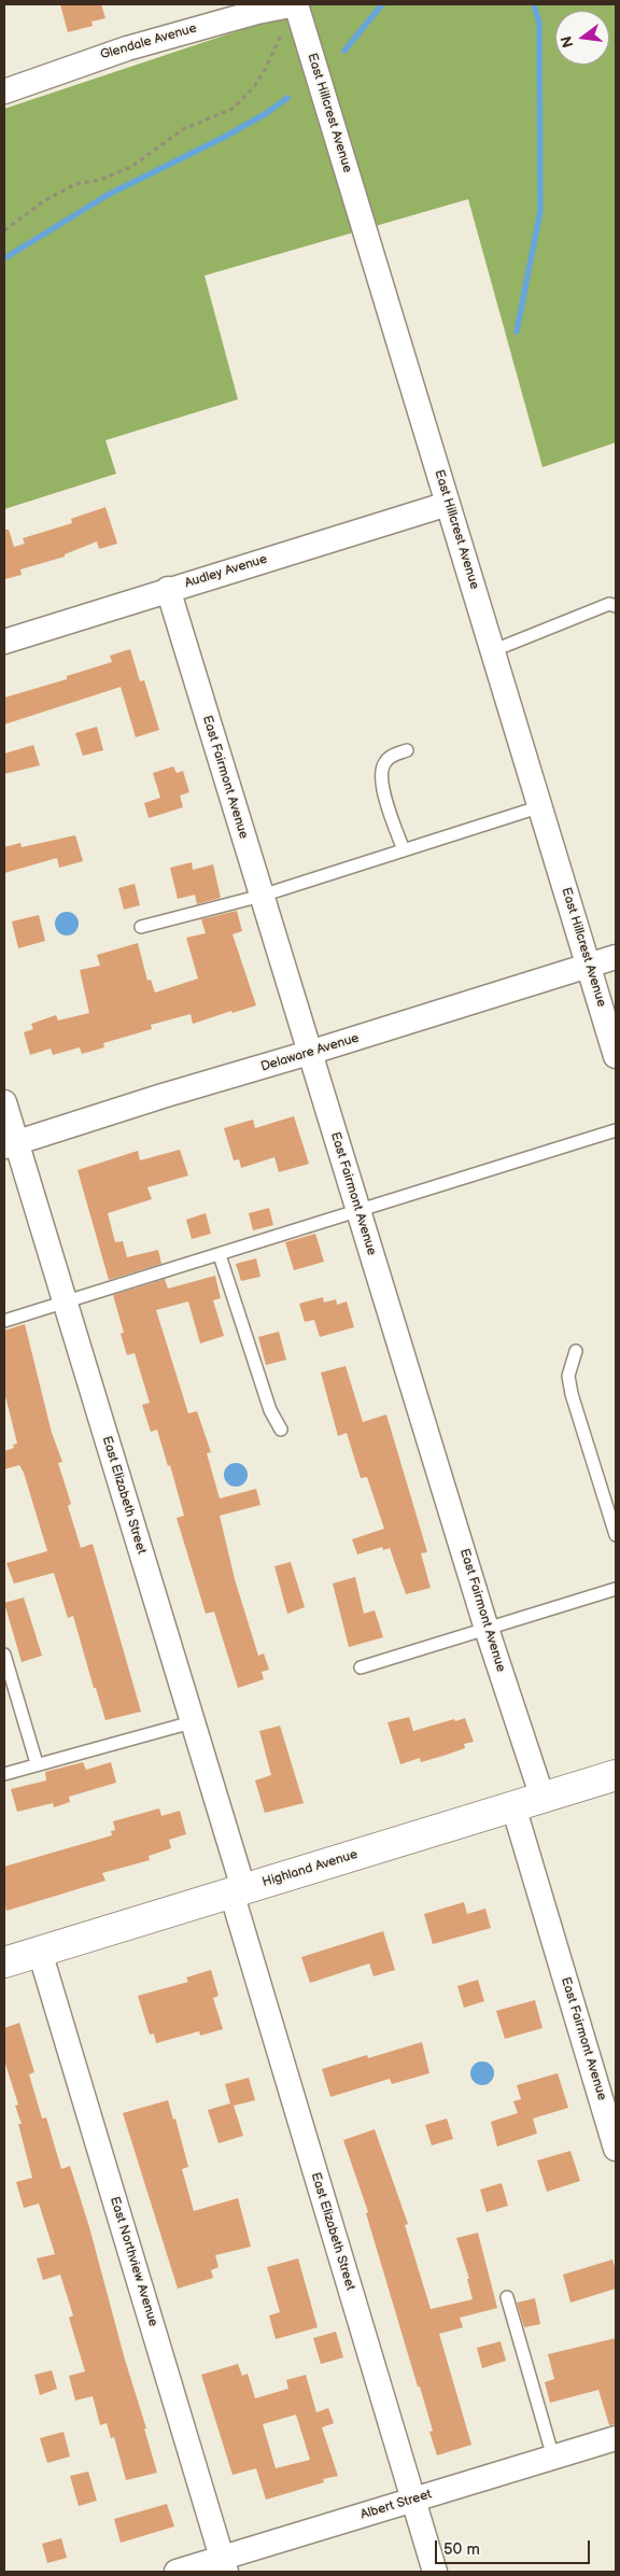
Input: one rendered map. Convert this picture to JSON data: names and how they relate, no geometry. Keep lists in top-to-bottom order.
{
  "streets": {
    "main road": ["Highland Avenue"],
    "street": [
      "Glendale Avenue",
      "East Hillcrest Avenue",
      "Audley Avenue",
      "East Fairmont Avenue",
      "Delaware Avenue",
      "East Elizabeth Street",
      "East Northview Avenue",
      "Albert Street"
    ]
  },
  "crossings": [
    ["Glendale Avenue", "East Hillcrest Avenue"],
    ["East Hillcrest Avenue", "Audley Avenue"],
    ["East Hillcrest Avenue", "Delaware Avenue"],
    ["Audley Avenue", "East Fairmont Avenue"],
    ["East Fairmont Avenue", "Delaware Avenue"],
    ["East Fairmont Avenue", "Highland Avenue"],
    ["Delaware Avenue", "East Elizabeth Street"],
    ["East Elizabeth Street", "Highland Avenue"],
    ["East Elizabeth Street", "Albert Street"],
    ["Highland Avenue", "East Northview Avenue"],
    ["East Northview Avenue", "Albert Street"]
  ],
  "scale_bar": "50 m",
  "north": "left"
}
